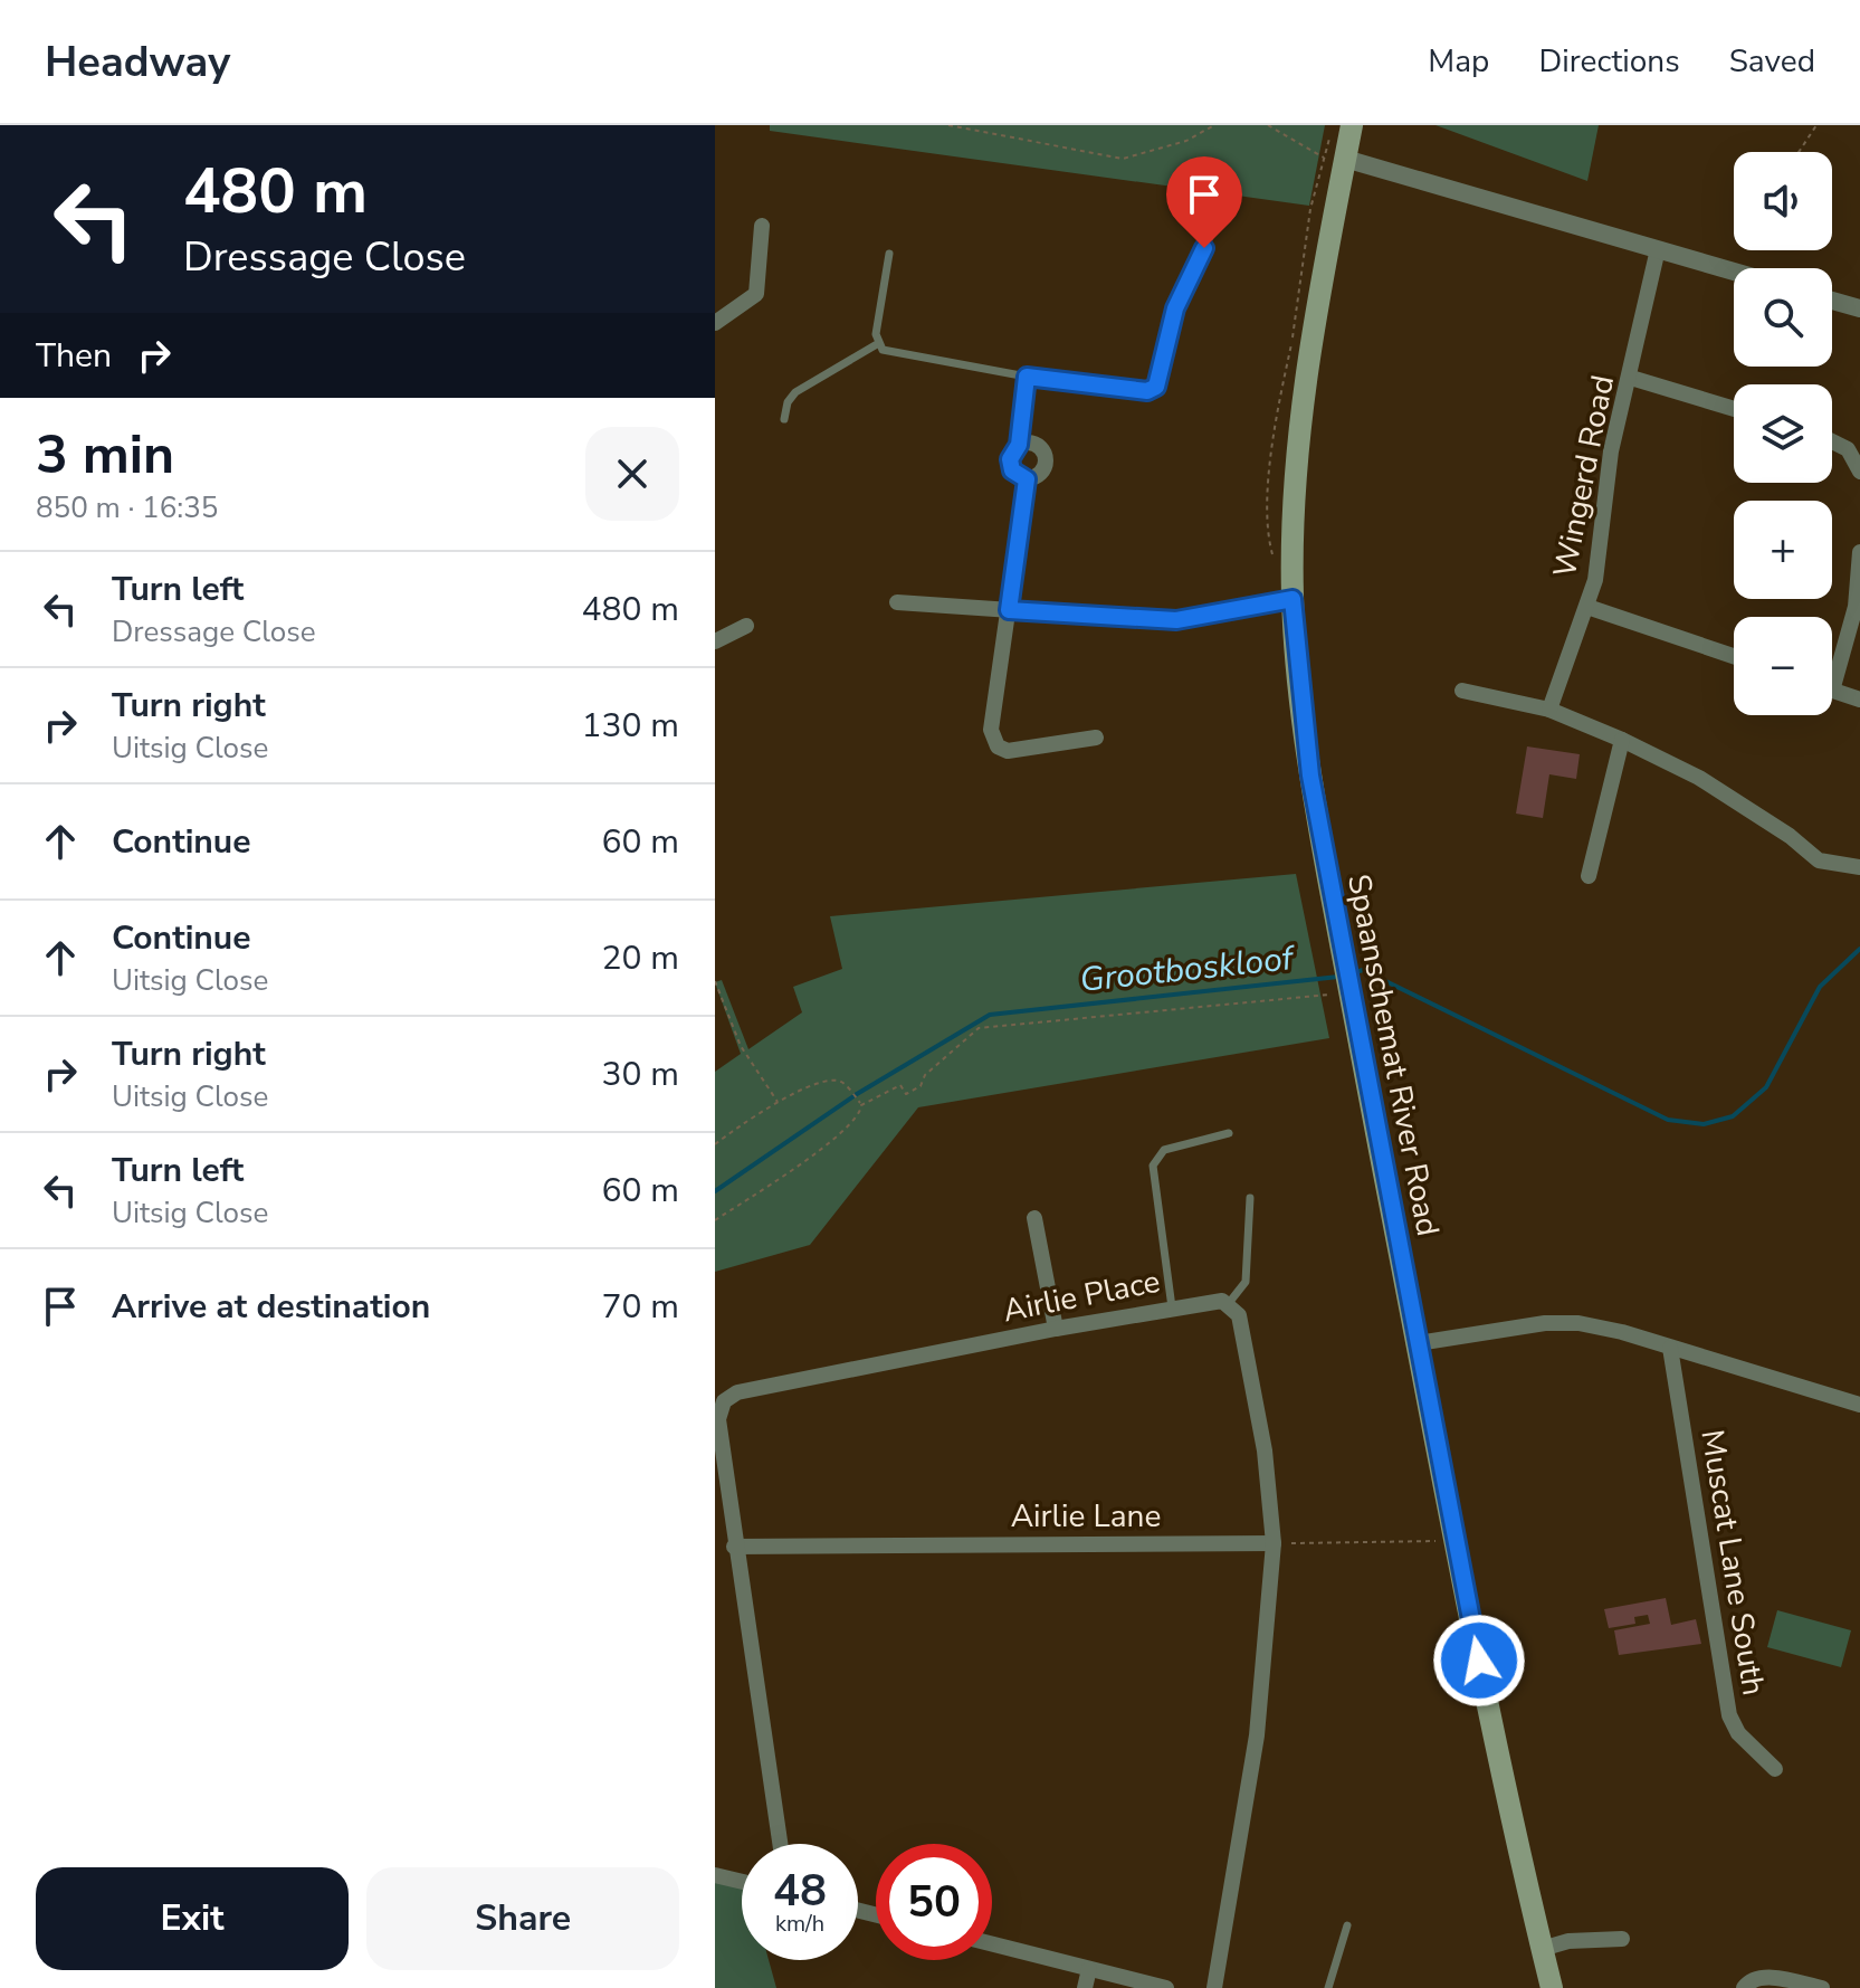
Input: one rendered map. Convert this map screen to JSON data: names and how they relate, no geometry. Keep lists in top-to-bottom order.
{
  "streets": {
    "main road": ["Spaanschemat River Road"],
    "street": [
      "Wingerd Road",
      "Airlie Place",
      "Airlie Lane",
      "Muscat Lane South"
    ]
  },
  "crossings": [
    ["Airlie Place", "Airlie Lane"]
  ],
  "water": ["Grootboskloof"],
  "page": {
    "header": "Headway",
    "nav": ["Map", "Directions", "Saved"],
    "turn": ["480 m", "Dressage Close"],
    "map_buttons": ["+", "−"],
    "then": "Then",
    "heading": ["3 min", "850 m · 16:35"],
    "list": [
      {
        "name": "Turn left",
        "note": "Dressage Close",
        "value": "480 m"
      },
      {
        "name": "Turn right",
        "note": "Uitsig Close",
        "value": "130 m"
      },
      {
        "name": "Continue",
        "value": "60 m"
      },
      {
        "name": "Continue",
        "note": "Uitsig Close",
        "value": "20 m"
      },
      {
        "name": "Turn right",
        "note": "Uitsig Close",
        "value": "30 m"
      },
      {
        "name": "Turn left",
        "note": "Uitsig Close",
        "value": "60 m"
      },
      {
        "name": "Arrive at destination",
        "value": "70 m"
      }
    ],
    "speed": "48 km/h",
    "limit": "50",
    "buttons": ["Exit", "Share"]
  }
}
